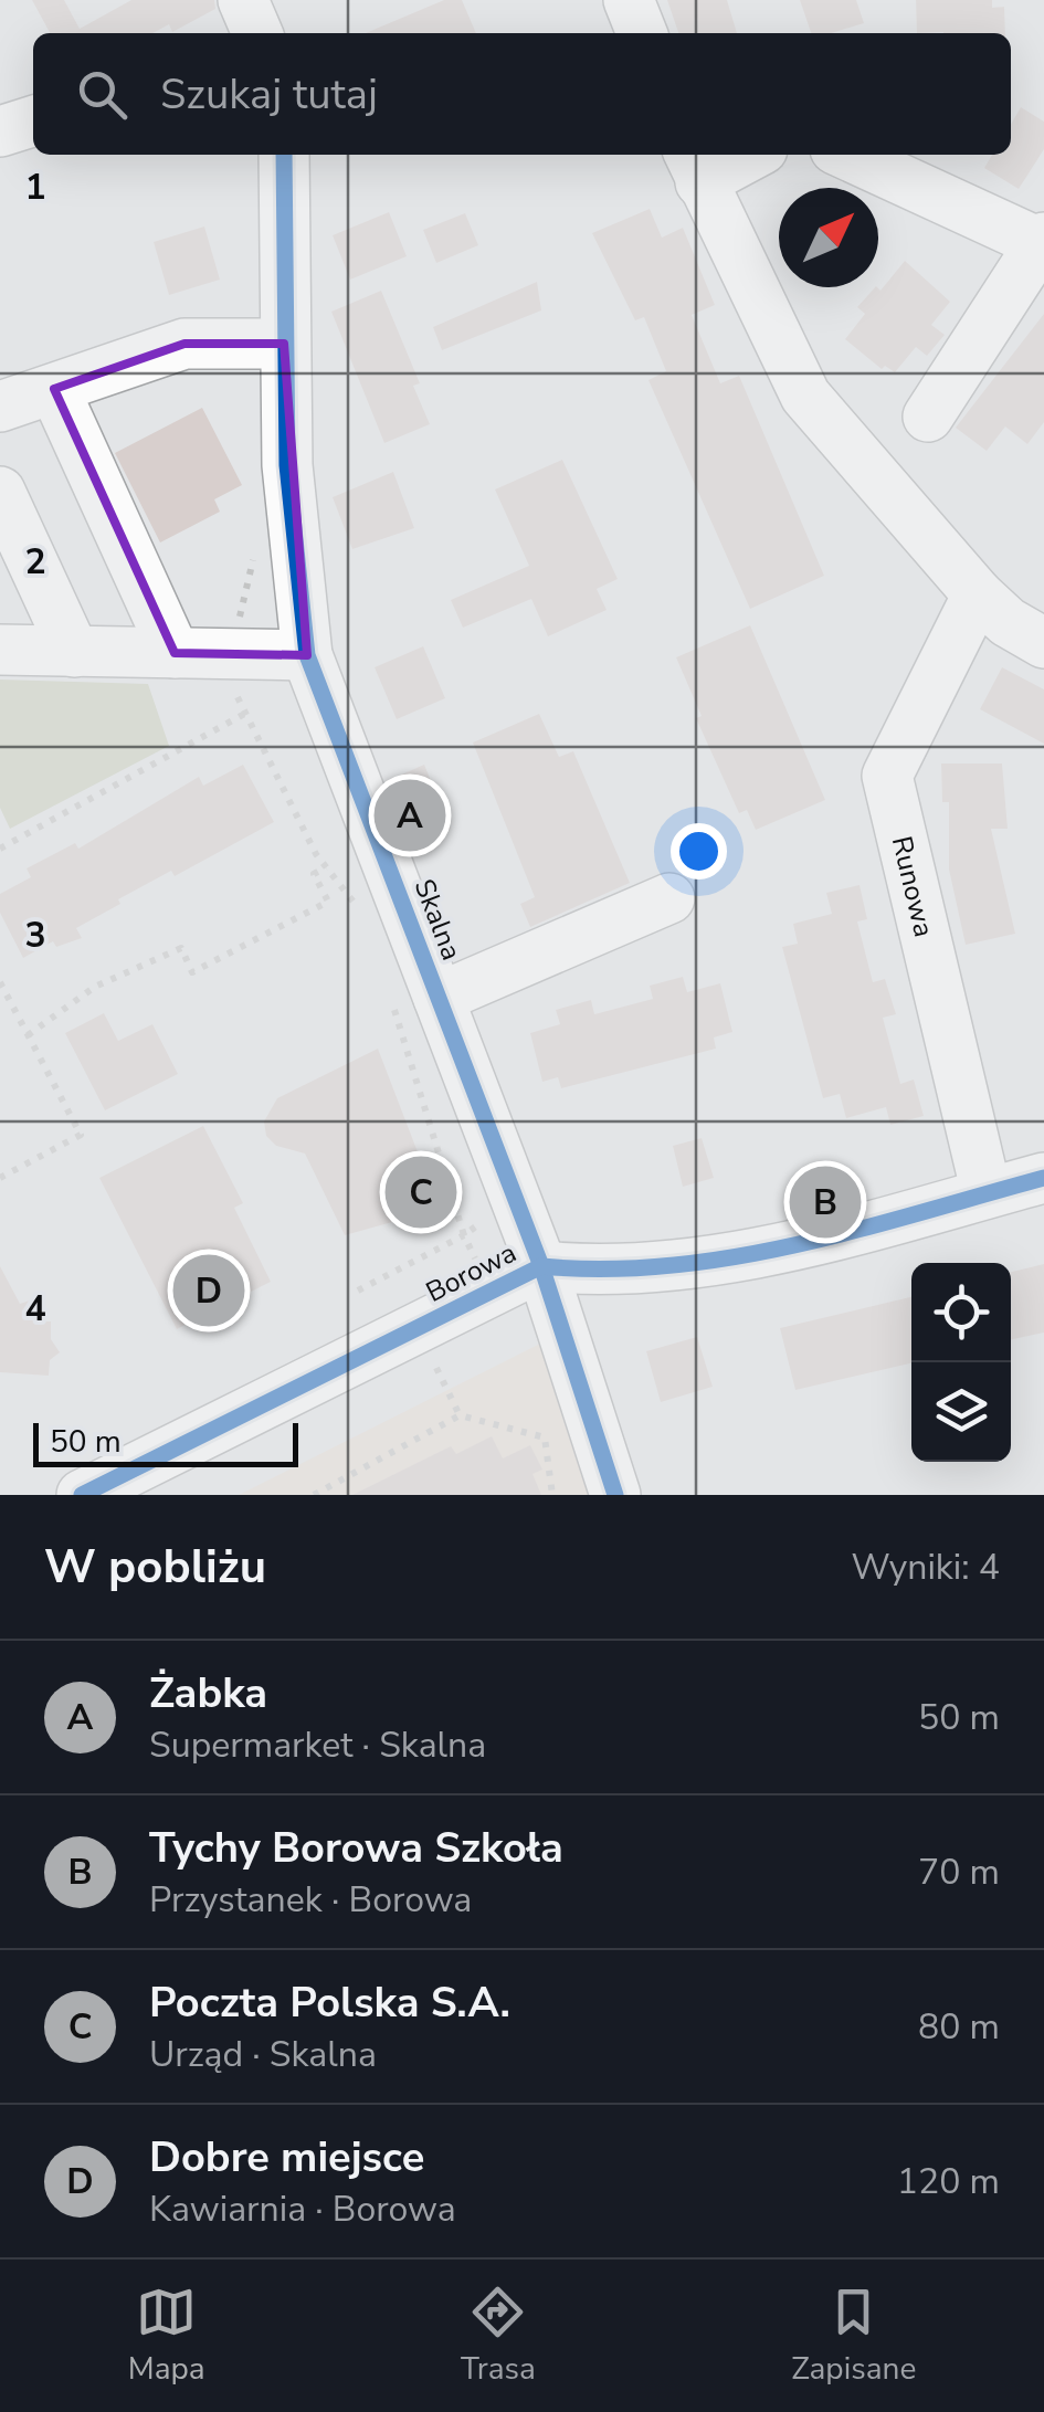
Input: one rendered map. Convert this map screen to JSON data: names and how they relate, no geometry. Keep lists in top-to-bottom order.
{
  "streets": {
    "street": ["Runowa", "Skalna", "Borowa"]
  },
  "crossings": [
    ["Runowa", "Borowa"],
    ["Skalna", "Borowa"]
  ],
  "scale_bar": "50 m",
  "north": "top right",
  "page": {
    "search": "Szukaj tutaj",
    "pins": [
      "A",
      "C",
      "B",
      "D"
    ],
    "scale": "50 m",
    "heading": ["W pobliżu", "Wyniki: 4"],
    "list": [
      {
        "mark": "A",
        "name": "Żabka",
        "note": "Supermarket · Skalna",
        "value": "50 m"
      },
      {
        "mark": "B",
        "name": "Tychy Borowa Szkoła",
        "note": "Przystanek · Borowa",
        "value": "70 m"
      },
      {
        "mark": "C",
        "name": "Poczta Polska S.A.",
        "note": "Urząd · Skalna",
        "value": "80 m"
      },
      {
        "mark": "D",
        "name": "Dobre miejsce",
        "note": "Kawiarnia · Borowa",
        "value": "120 m"
      }
    ],
    "nav": ["Mapa", "Trasa", "Zapisane"]
  },
  "grid": {
    "rows": [
      "1",
      "2",
      "3",
      "4"
    ]
  }
}
